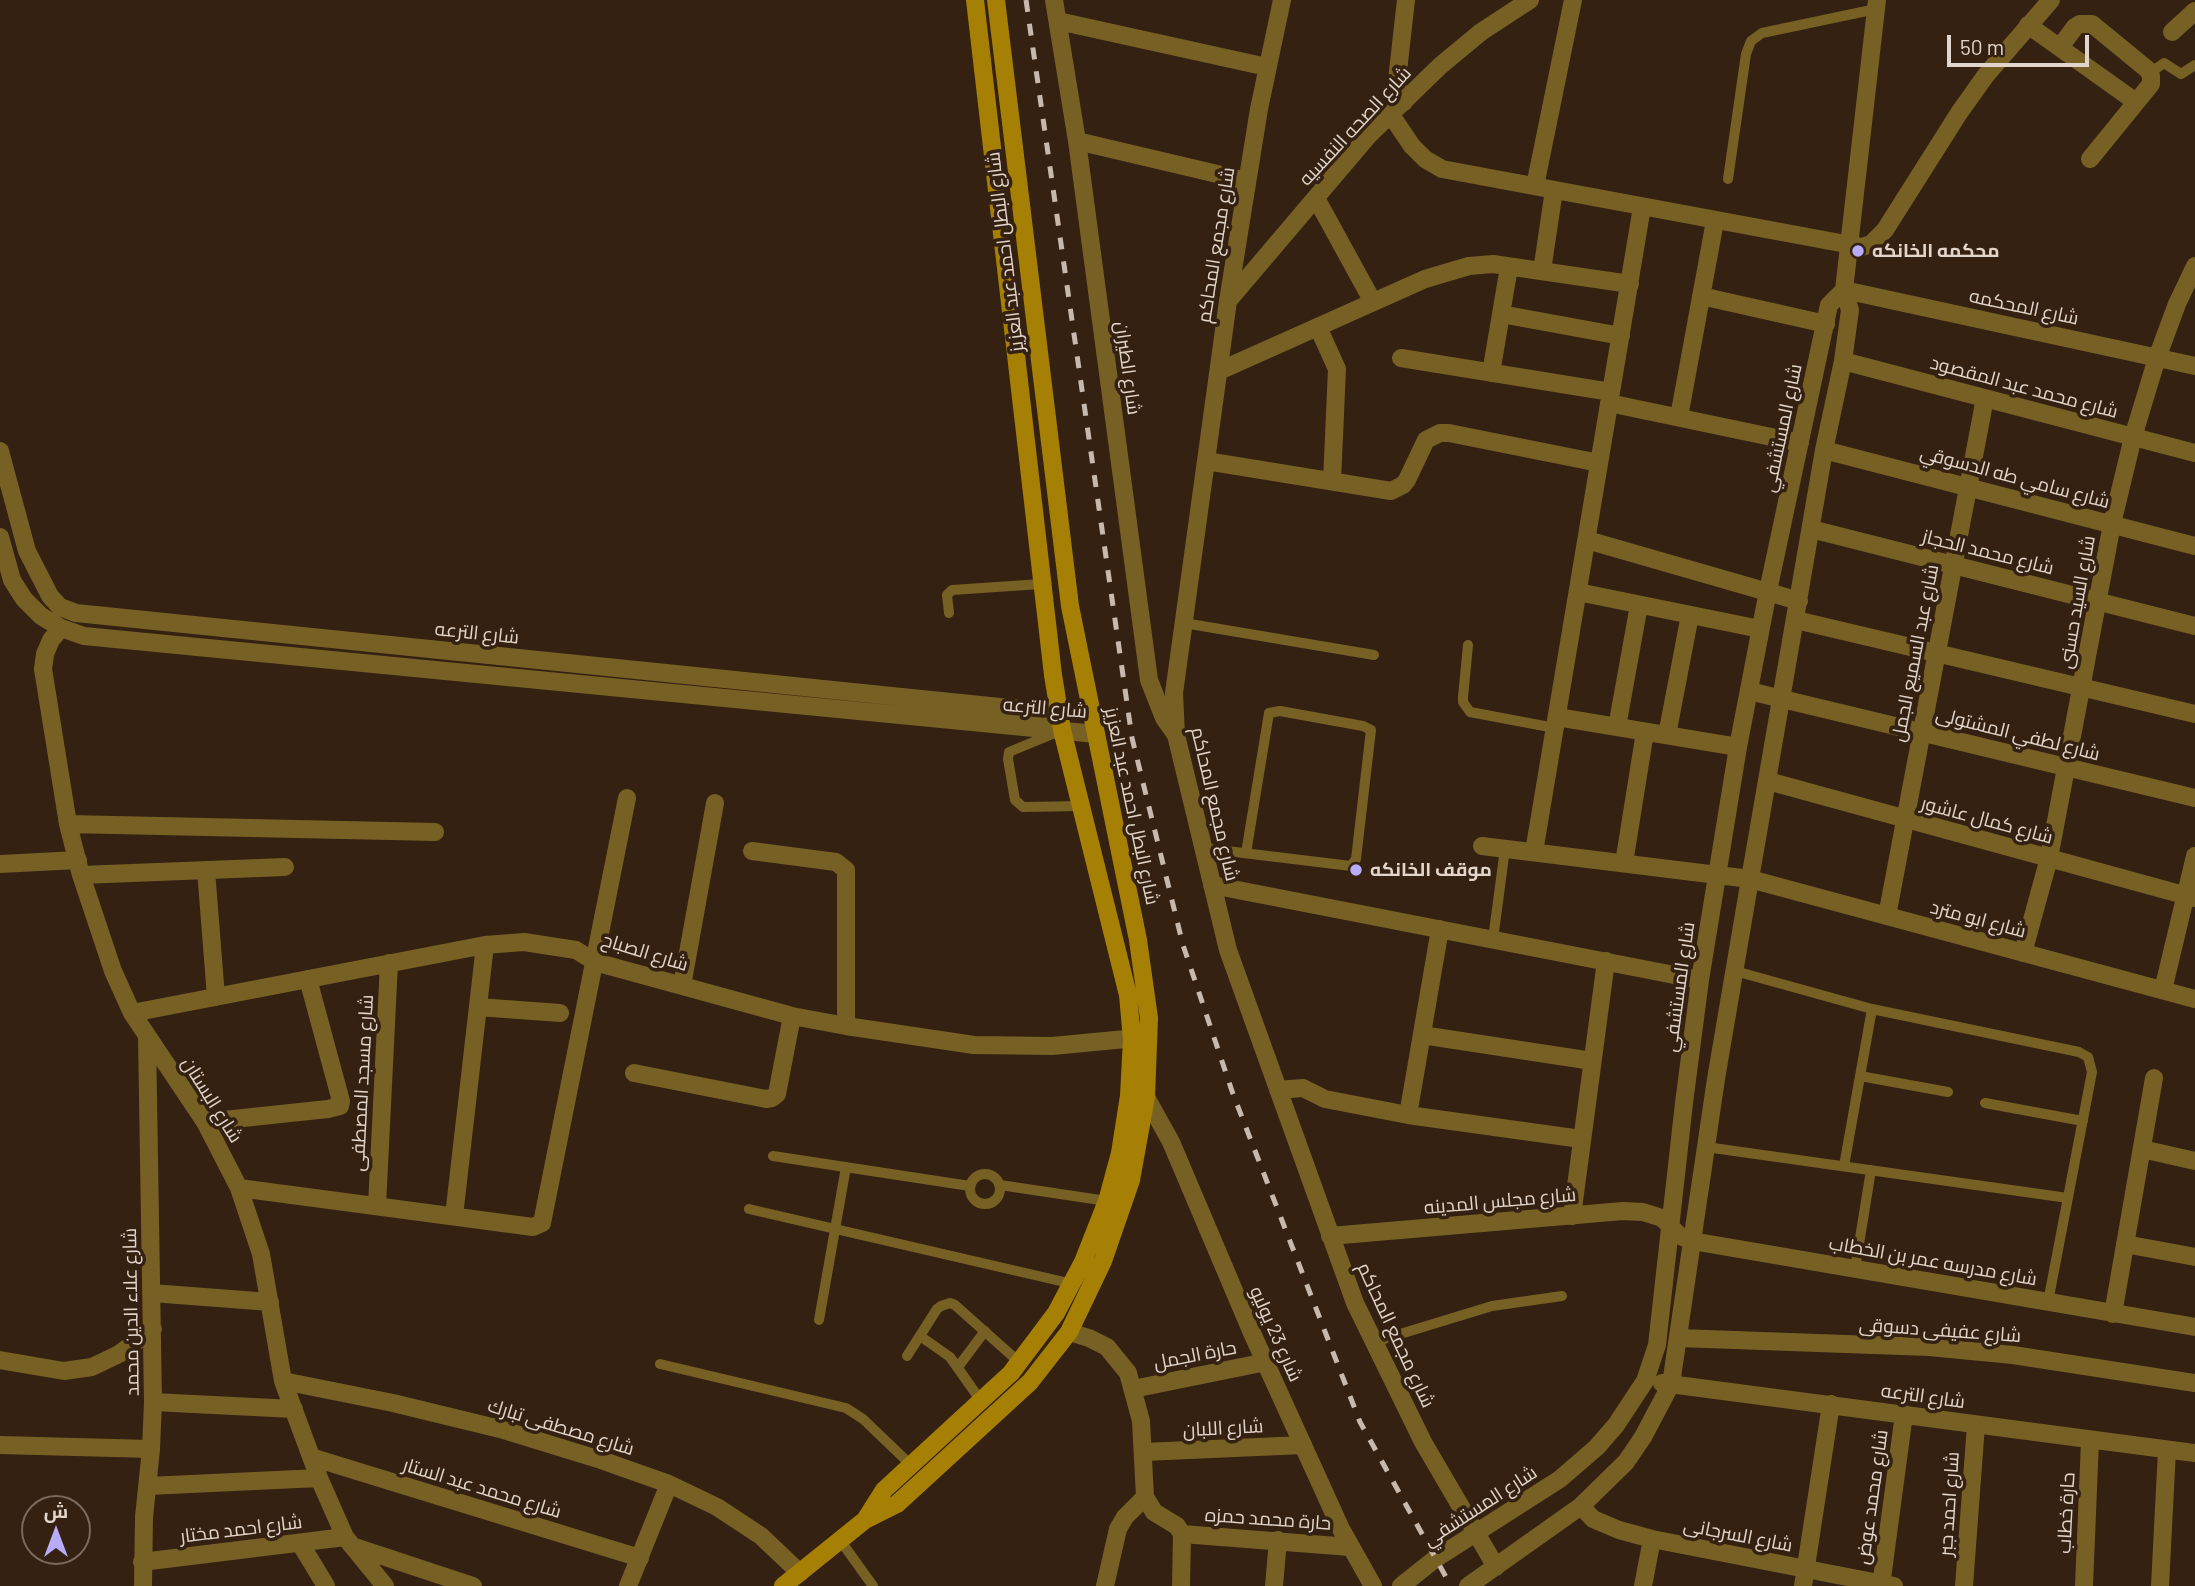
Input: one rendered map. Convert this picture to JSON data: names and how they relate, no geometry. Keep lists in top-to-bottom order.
{
  "streets": {
    "main road": ["شارع البطل احمد عبد العزيز"],
    "street": [
      "شارع الصحه النفسيه",
      "شارع مجمع المحاكم",
      "شارع المحكمه",
      "شارع الطيران",
      "شارع محمد عبد المقصود",
      "شارع المستشفي",
      "شارع سامي طه الدسوقي",
      "شارع محمد الحجاز",
      "شارع السيد حسنى",
      "شارع الترعه",
      "شارع عبد السميع الجمل",
      "شارع لطفي المشتولى",
      "شارع كمال عاشور",
      "شارع ابو مترد",
      "شارع الصباح",
      "شارع مسجد المصطفى",
      "شارع البستان",
      "شارع مجلس المدينه",
      "شارع مدرسه عمر بن الخطاب",
      "شارع علاء الدين محمد",
      "شارع عفيفى دسوقى",
      "شارع 23 يوليو",
      "حارة الجمل",
      "شارع مصطفى تبارك",
      "شارع اللبان",
      "شارع محمد عبد الستار",
      "شارع محمد عوض",
      "شارع احمد جبر",
      "حارة خطاب",
      "حارة محمد حمزه",
      "شارع احمد مختار",
      "شارع السرجانى"
    ]
  },
  "crossings": [
    ["شارع الصحه النفسيه", "شارع مجمع المحاكم"],
    ["شارع مجمع المحاكم", "شارع الطيران"],
    ["شارع مجمع المحاكم", "شارع المستشفي"],
    ["شارع مجمع المحاكم", "شارع مجلس المدينه"],
    ["شارع البطل احمد عبد العزيز", "شارع الترعه"],
    ["شارع البطل احمد عبد العزيز", "شارع الصباح"],
    ["شارع البطل احمد عبد العزيز", "شارع 23 يوليو"],
    ["شارع البطل احمد عبد العزيز", "شارع مصطفى تبارك"],
    ["شارع المحكمه", "شارع المستشفي"],
    ["شارع المحكمه", "شارع السيد حسنى"],
    ["شارع محمد عبد المقصود", "شارع المستشفي"],
    ["شارع محمد عبد المقصود", "شارع السيد حسنى"],
    ["شارع محمد عبد المقصود", "شارع عبد السميع الجمل"],
    ["شارع المستشفي", "شارع سامي طه الدسوقي"],
    ["شارع المستشفي", "شارع محمد الحجاز"],
    ["شارع المستشفي", "شارع الترعه"],
    ["شارع المستشفي", "شارع لطفي المشتولى"],
    ["شارع المستشفي", "شارع كمال عاشور"],
    ["شارع المستشفي", "شارع ابو مترد"],
    ["شارع المستشفي", "شارع مجلس المدينه"],
    ["شارع المستشفي", "شارع مدرسه عمر بن الخطاب"],
    ["شارع المستشفي", "شارع عفيفى دسوقى"],
    ["شارع المستشفي", "شارع السرجانى"],
    ["شارع سامي طه الدسوقي", "شارع السيد حسنى"],
    ["شارع سامي طه الدسوقي", "شارع عبد السميع الجمل"],
    ["شارع محمد الحجاز", "شارع السيد حسنى"],
    ["شارع محمد الحجاز", "شارع عبد السميع الجمل"],
    ["شارع السيد حسنى", "شارع لطفي المشتولى"],
    ["شارع السيد حسنى", "شارع كمال عاشور"],
    ["شارع السيد حسنى", "شارع ابو مترد"],
    ["شارع الترعه", "شارع البستان"],
    ["شارع الترعه", "شارع محمد عوض"],
    ["شارع الترعه", "شارع احمد جبر"],
    ["شارع الترعه", "حارة خطاب"],
    ["شارع عبد السميع الجمل", "شارع لطفي المشتولى"],
    ["شارع عبد السميع الجمل", "شارع كمال عاشور"],
    ["شارع عبد السميع الجمل", "شارع ابو مترد"],
    ["شارع الصباح", "شارع مسجد المصطفى"],
    ["شارع الصباح", "شارع البستان"],
    ["شارع البستان", "شارع علاء الدين محمد"],
    ["شارع البستان", "شارع مصطفى تبارك"],
    ["شارع البستان", "شارع محمد عبد الستار"],
    ["شارع البستان", "شارع احمد مختار"],
    ["شارع مجلس المدينه", "شارع مدرسه عمر بن الخطاب"],
    ["شارع علاء الدين محمد", "شارع احمد مختار"],
    ["شارع 23 يوليو", "حارة الجمل"],
    ["شارع 23 يوليو", "شارع اللبان"],
    ["شارع 23 يوليو", "حارة محمد حمزه"],
    ["شارع محمد عوض", "شارع السرجانى"]
  ],
  "places": ["محكمه الخانكه", "موقف الخانكه"],
  "scale_bar": "50 m",
  "north": "top"
}
